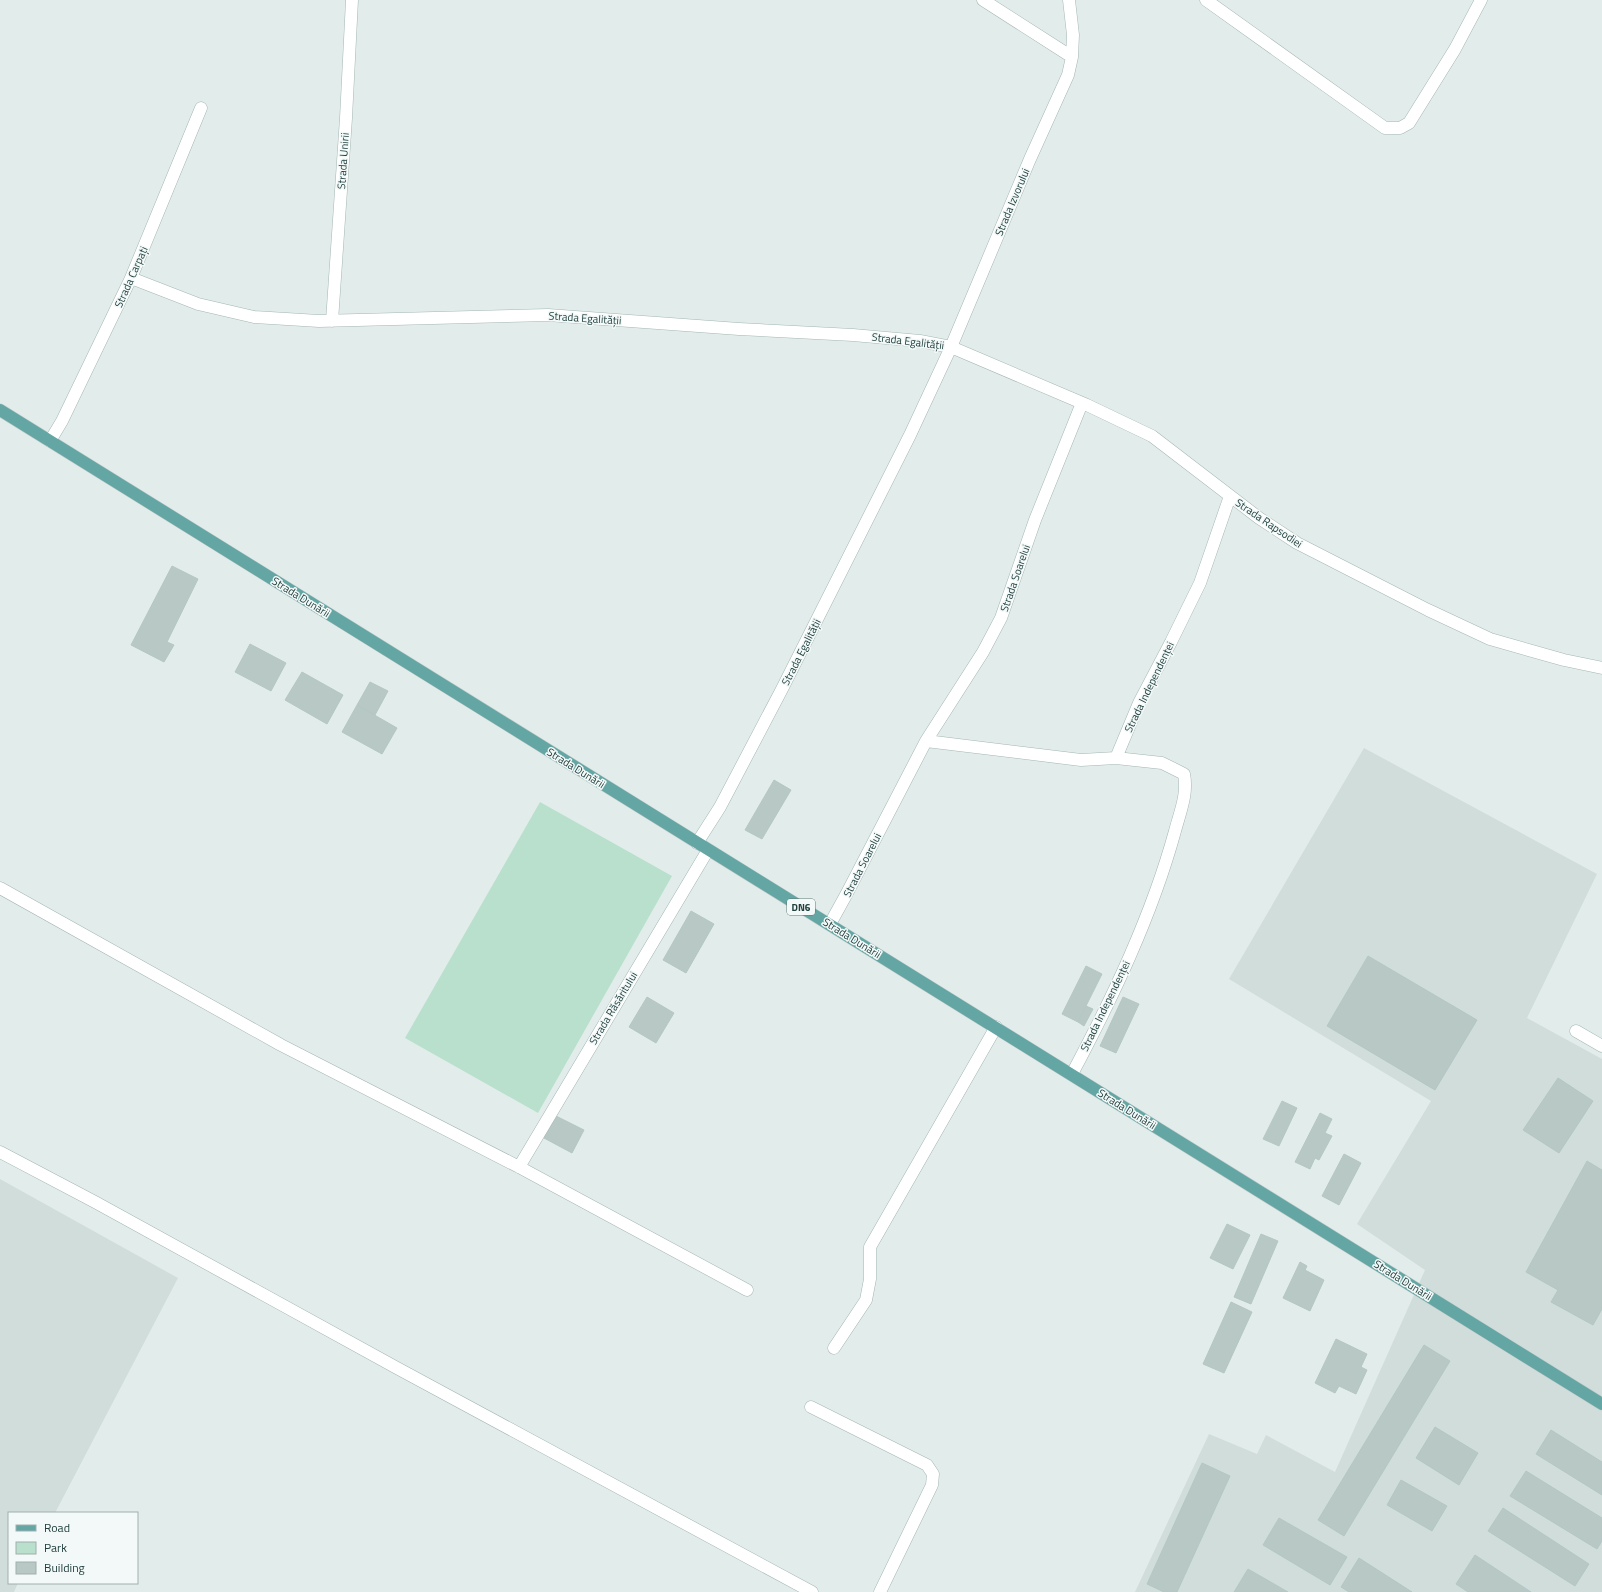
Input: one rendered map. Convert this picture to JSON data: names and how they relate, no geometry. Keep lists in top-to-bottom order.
{
  "streets": {
    "main road": ["Strada Dunării", "DN6"],
    "street": [
      "Strada Unirii",
      "Strada Izvorului",
      "Strada Carpați",
      "Strada Egalității",
      "Strada Rapsodiei",
      "Strada Soarelui",
      "Strada Independenței",
      "Strada Răsăritului"
    ]
  },
  "crossings": [
    ["Strada Unirii", "Strada Egalității"],
    ["Strada Izvorului", "Strada Egalității"],
    ["Strada Izvorului", "Strada Rapsodiei"],
    ["Strada Carpați", "Strada Egalității"],
    ["Strada Carpați", "Strada Dunării"],
    ["Strada Egalității", "Strada Rapsodiei"],
    ["Strada Egalității", "Strada Dunării"],
    ["Strada Rapsodiei", "Strada Soarelui"],
    ["Strada Rapsodiei", "Strada Independenței"],
    ["Strada Soarelui", "Strada Dunării"],
    ["Strada Dunării", "Strada Independenței"],
    ["Strada Dunării", "Strada Răsăritului"]
  ],
  "legend": ["Road", "Park", "Building"]
}
